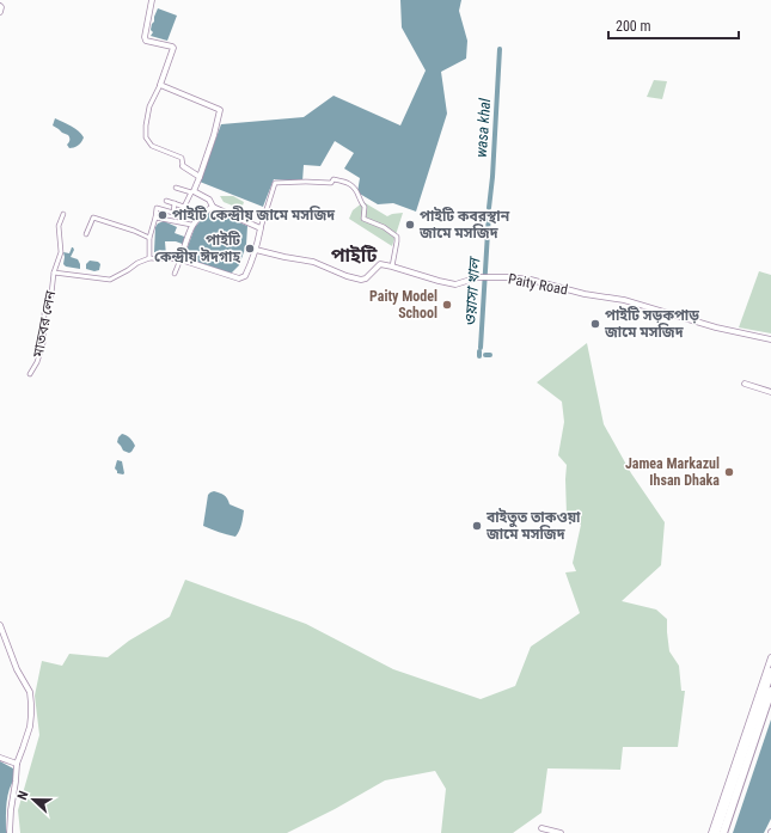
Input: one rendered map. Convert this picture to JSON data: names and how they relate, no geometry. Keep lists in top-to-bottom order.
{
  "streets": {
    "street": ["Paity Road", "মাতবর লেন"]
  },
  "districts": ["পাইটি"],
  "water": ["wasa khal", "ওয়াসা খাল"],
  "places": [
    "পাইটি কেন্দ্রীয় জামে মসজিদ",
    "পাইটি কবরস্থান জামে মসজিদ",
    "পাইটি কেন্দ্রীয় ঈদগাহ",
    "Paity Model School",
    "পাইটি সড়কপাড় জামে মসজিদ",
    "Jamea Markazul Ihsan Dhaka",
    "বাইতুত তাকওয়া জামে মসজিদ"
  ],
  "scale_bar": "200 m",
  "north": "left"
}
